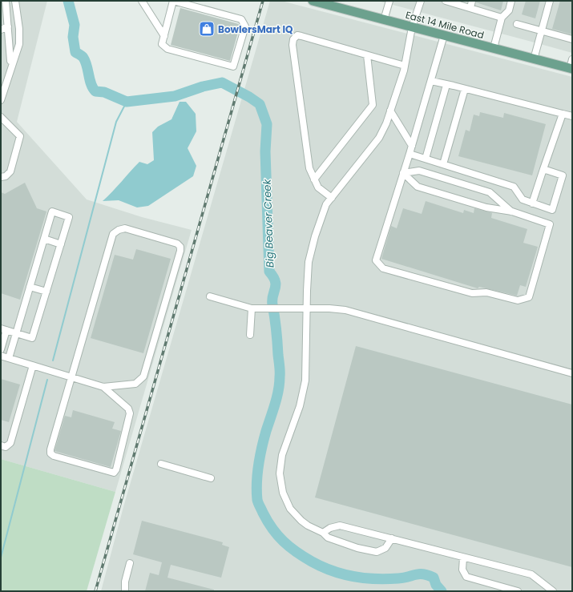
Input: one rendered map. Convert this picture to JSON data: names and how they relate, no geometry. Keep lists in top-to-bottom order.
{
  "streets": {
    "main road": ["East 14 Mile Road"]
  },
  "water": ["Big Beaver Creek"],
  "places": {
    "shop": ["BowlersMart IQ"]
  }
}
